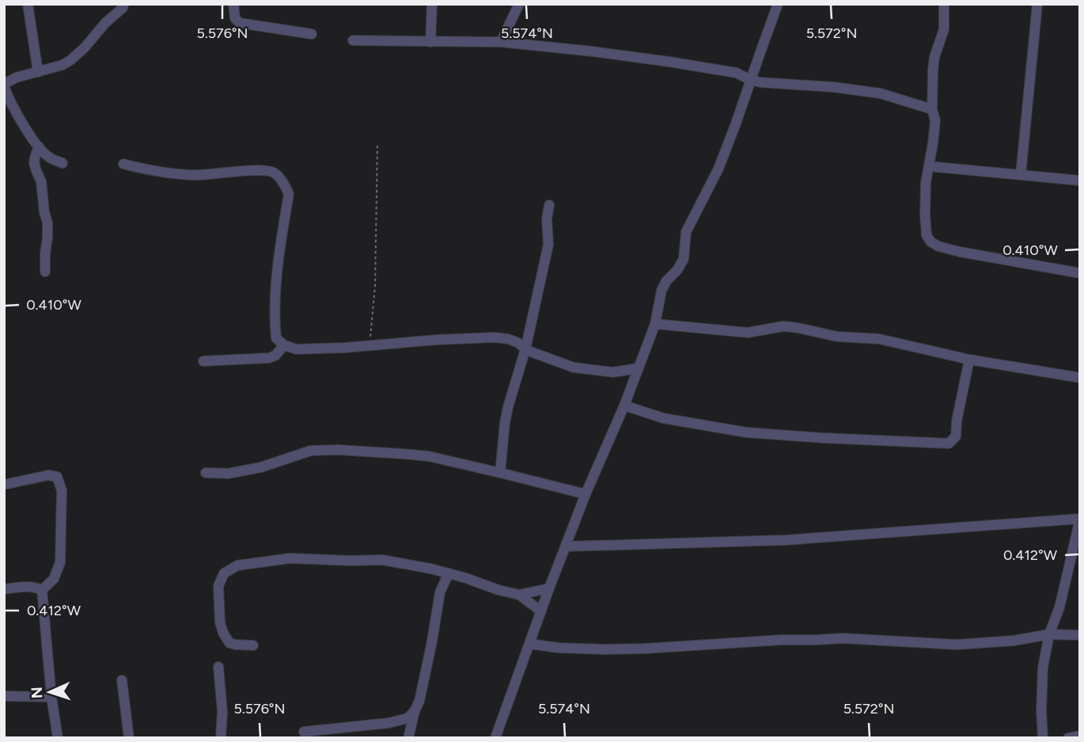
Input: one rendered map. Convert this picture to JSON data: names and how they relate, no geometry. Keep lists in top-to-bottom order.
{
  "north": "left",
  "coordinates": [
    "5.576°N",
    "5.574°N",
    "5.572°N",
    "0.410°W",
    "0.412°W"
  ]
}
